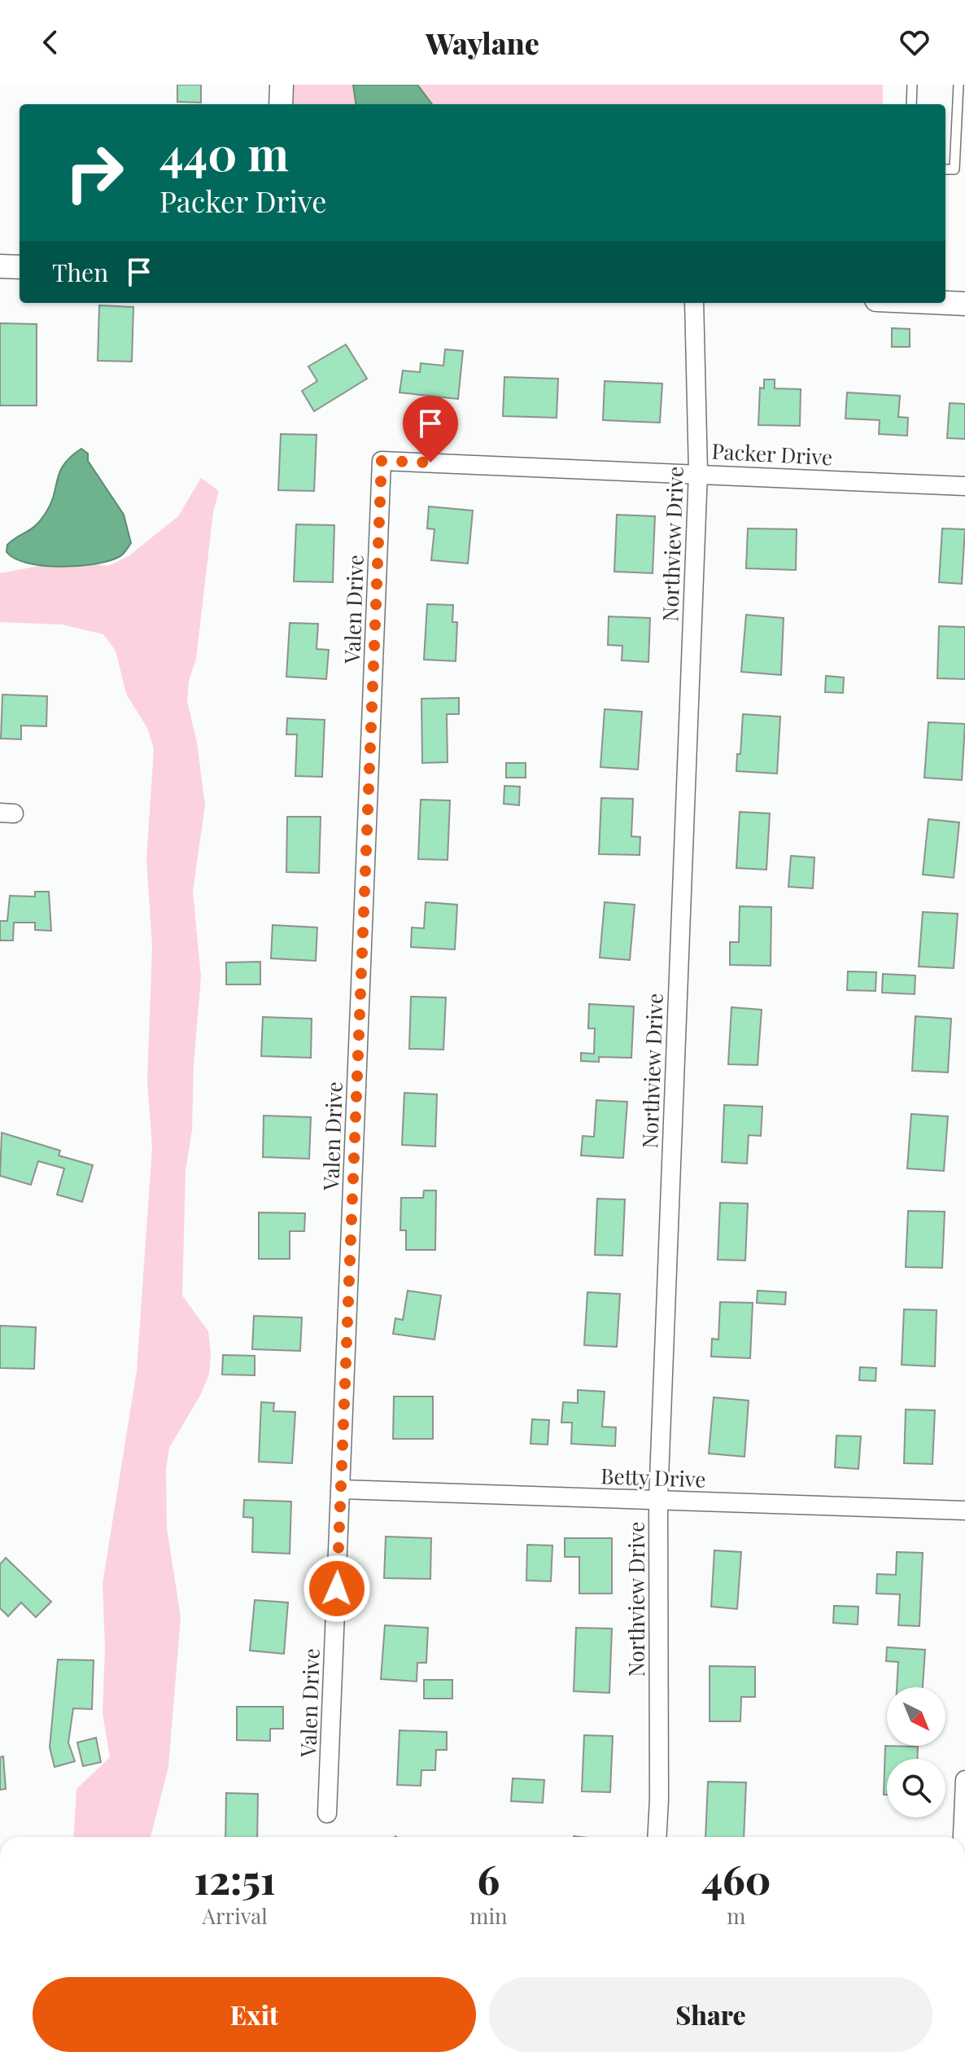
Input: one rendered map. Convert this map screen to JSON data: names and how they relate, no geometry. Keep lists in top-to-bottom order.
{
  "streets": {
    "street": [
      "Packer Drive",
      "Northview Drive",
      "Valen Drive",
      "Betty Drive"
    ]
  },
  "crossings": [
    ["Packer Drive", "Northview Drive"],
    ["Packer Drive", "Valen Drive"],
    ["Northview Drive", "Betty Drive"],
    ["Valen Drive", "Betty Drive"]
  ],
  "north": "bottom right",
  "page": {
    "header": "Waylane",
    "turn": ["440 m", "Packer Drive"],
    "then": "Then",
    "eta": [
      "12:51",
      "Arrival",
      "6",
      "min",
      "460",
      "m"
    ],
    "buttons": ["Exit", "Share"]
  }
}
